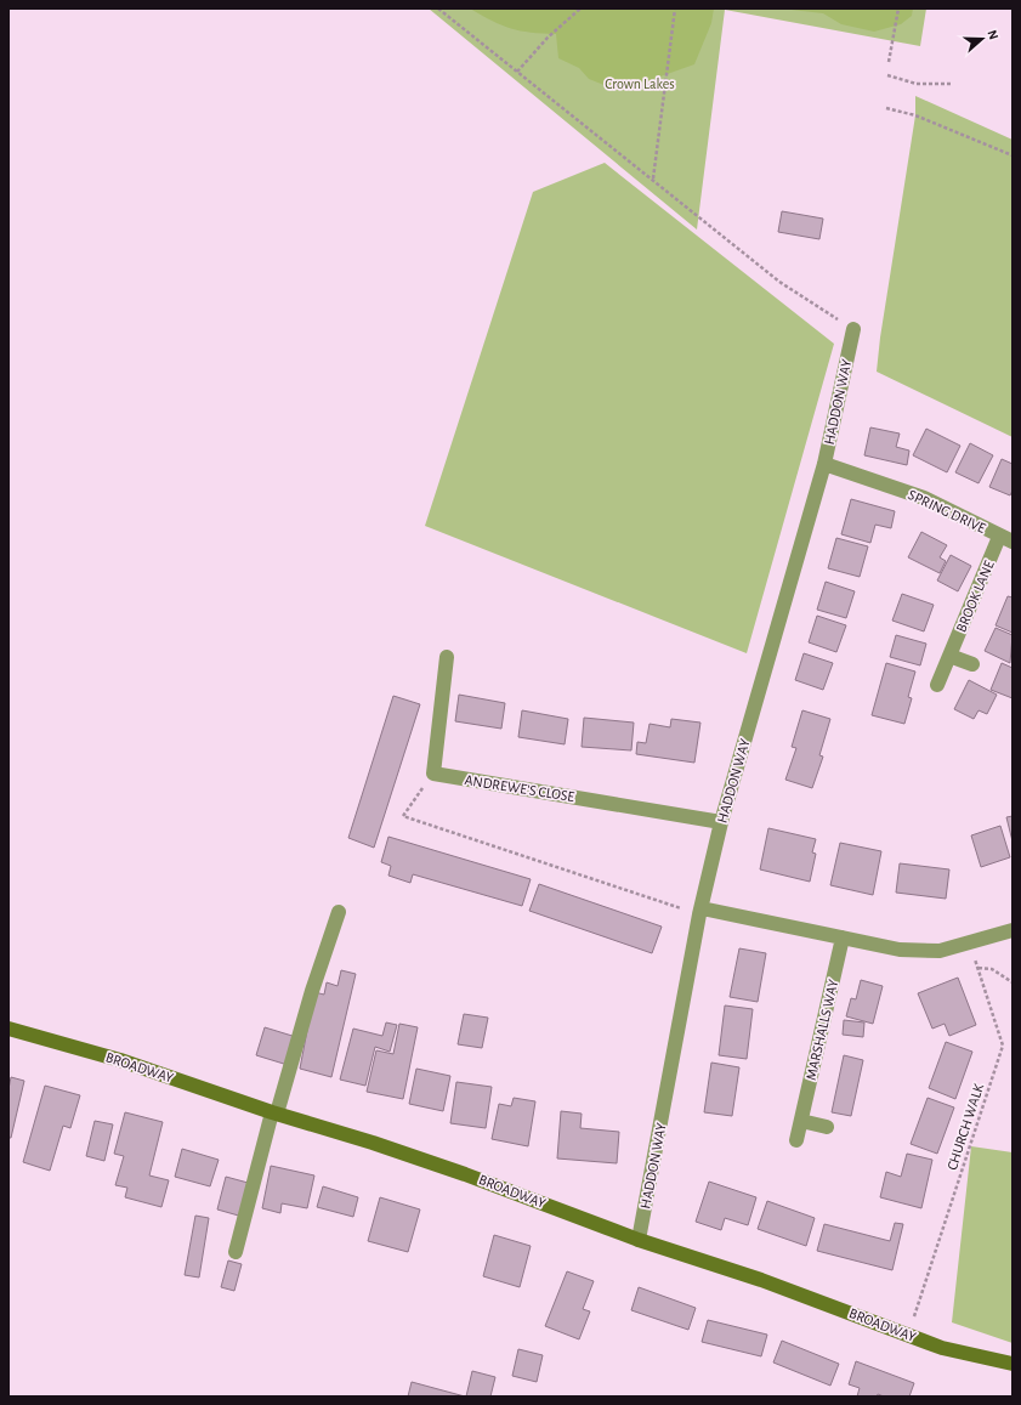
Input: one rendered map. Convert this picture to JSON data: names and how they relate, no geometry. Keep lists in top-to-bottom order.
{
  "streets": {
    "main road": ["BROADWAY"],
    "street": [
      "HADDON WAY",
      "SPRING DRIVE",
      "BROOK LANE",
      "ANDREWE'S CLOSE",
      "MARSHALLS WAY"
    ],
    "path": ["CHURCH WALK"]
  },
  "crossings": [
    ["HADDON WAY", "SPRING DRIVE"],
    ["HADDON WAY", "ANDREWE'S CLOSE"],
    ["HADDON WAY", "BROADWAY"],
    ["SPRING DRIVE", "BROOK LANE"]
  ],
  "parks": ["Crown Lakes"],
  "north": "right"
}
